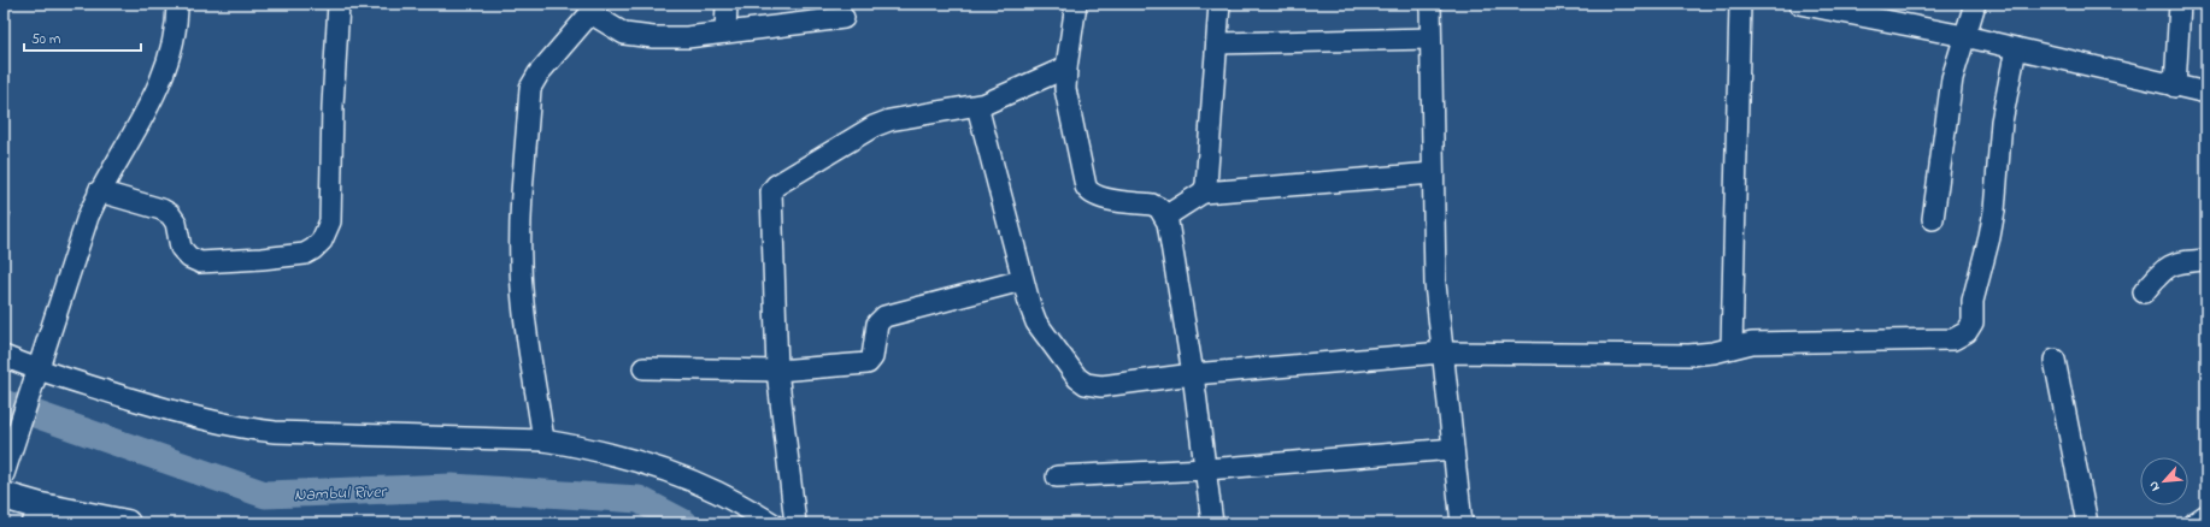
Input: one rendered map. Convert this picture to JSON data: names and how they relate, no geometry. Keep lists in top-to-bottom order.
{
  "water": ["Nambul River"],
  "scale_bar": "50 m",
  "north": "bottom left"
}
